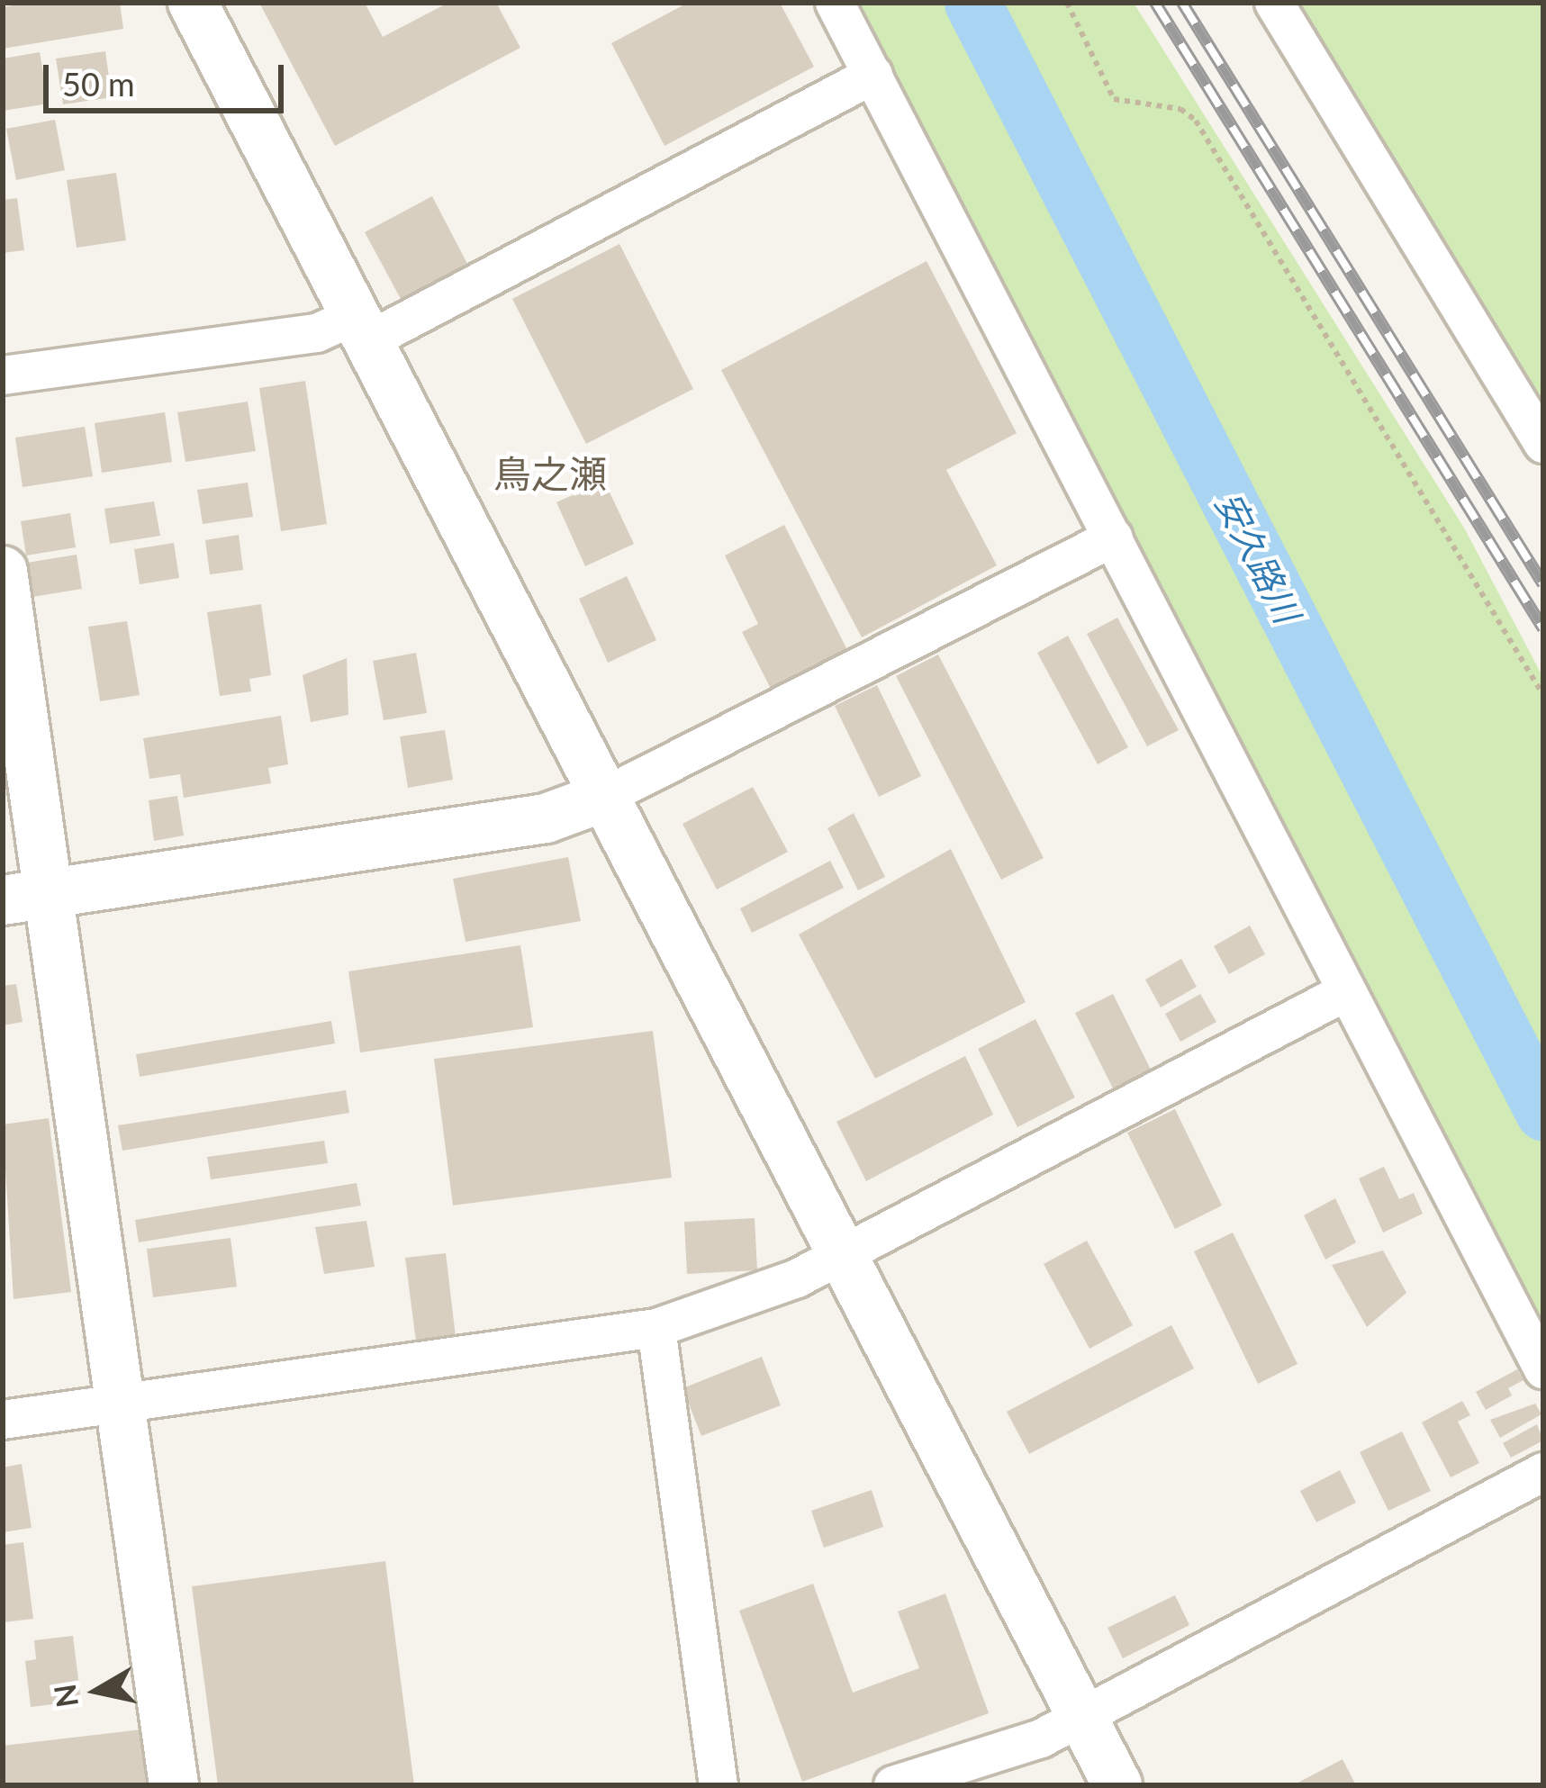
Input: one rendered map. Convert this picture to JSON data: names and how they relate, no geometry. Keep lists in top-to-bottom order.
{
  "districts": ["鳥之瀬"],
  "water": ["安久路川"],
  "scale_bar": "50 m",
  "north": "left"
}
